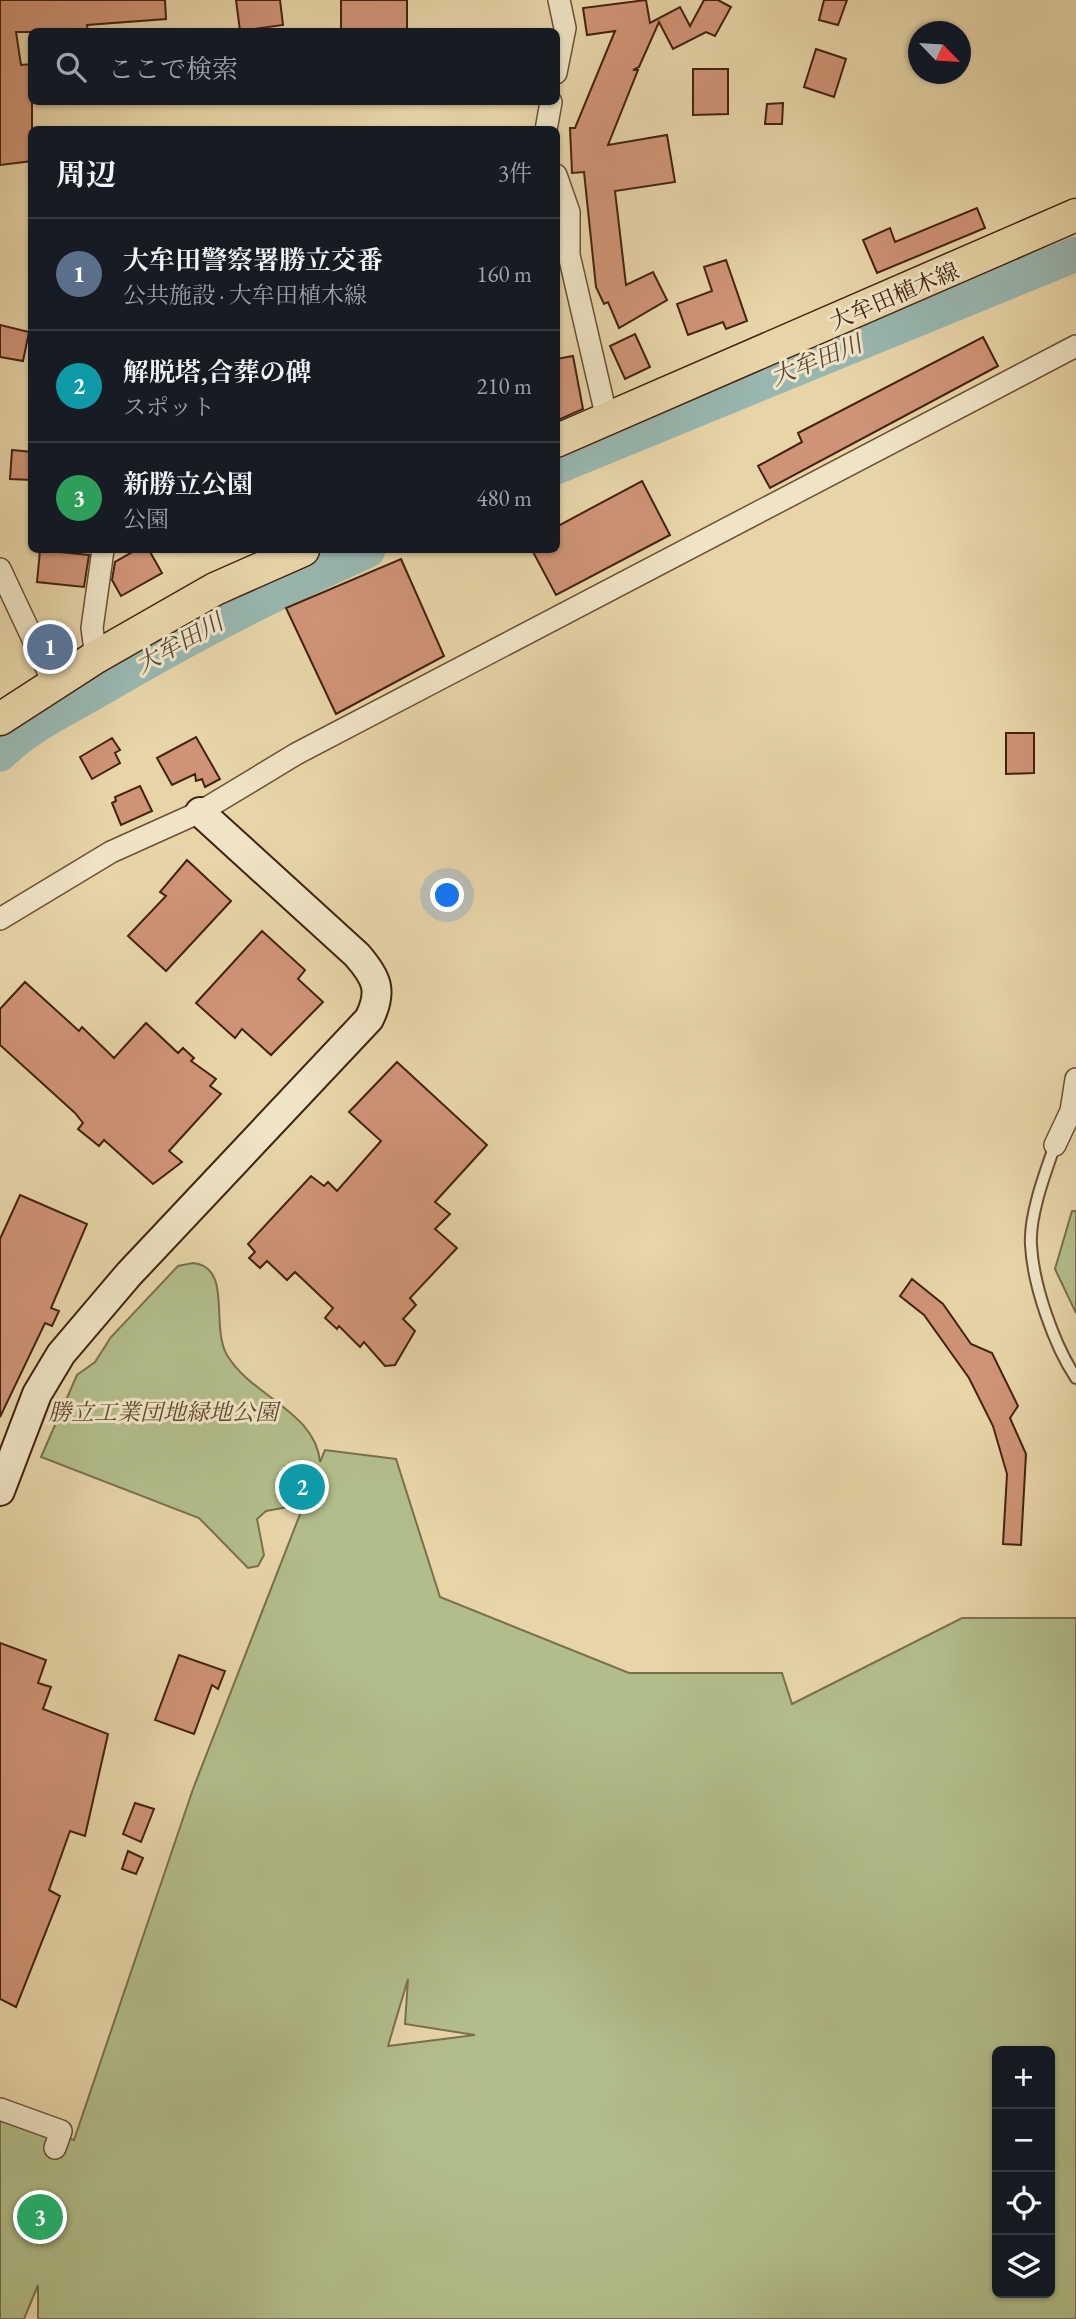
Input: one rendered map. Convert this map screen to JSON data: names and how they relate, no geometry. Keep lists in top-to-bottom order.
{
  "streets": {
    "main road": ["大牟田植木線"]
  },
  "water": ["大牟田川"],
  "parks": ["勝立工業団地緑地公園"],
  "north": "bottom right",
  "page": {
    "search": "ここで検索",
    "heading": ["周辺", "3件"],
    "list": [
      {
        "mark": "1",
        "name": "大牟田警察署勝立交番",
        "note": "公共施設 · 大牟田植木線",
        "value": "160 m"
      },
      {
        "mark": "2",
        "name": "解脱塔,合葬の碑",
        "note": "スポット",
        "value": "210 m"
      },
      {
        "mark": "3",
        "name": "新勝立公園",
        "note": "公園",
        "value": "480 m"
      }
    ],
    "pins": ["1", "2", "3"],
    "map_buttons": ["+", "−"]
  }
}
